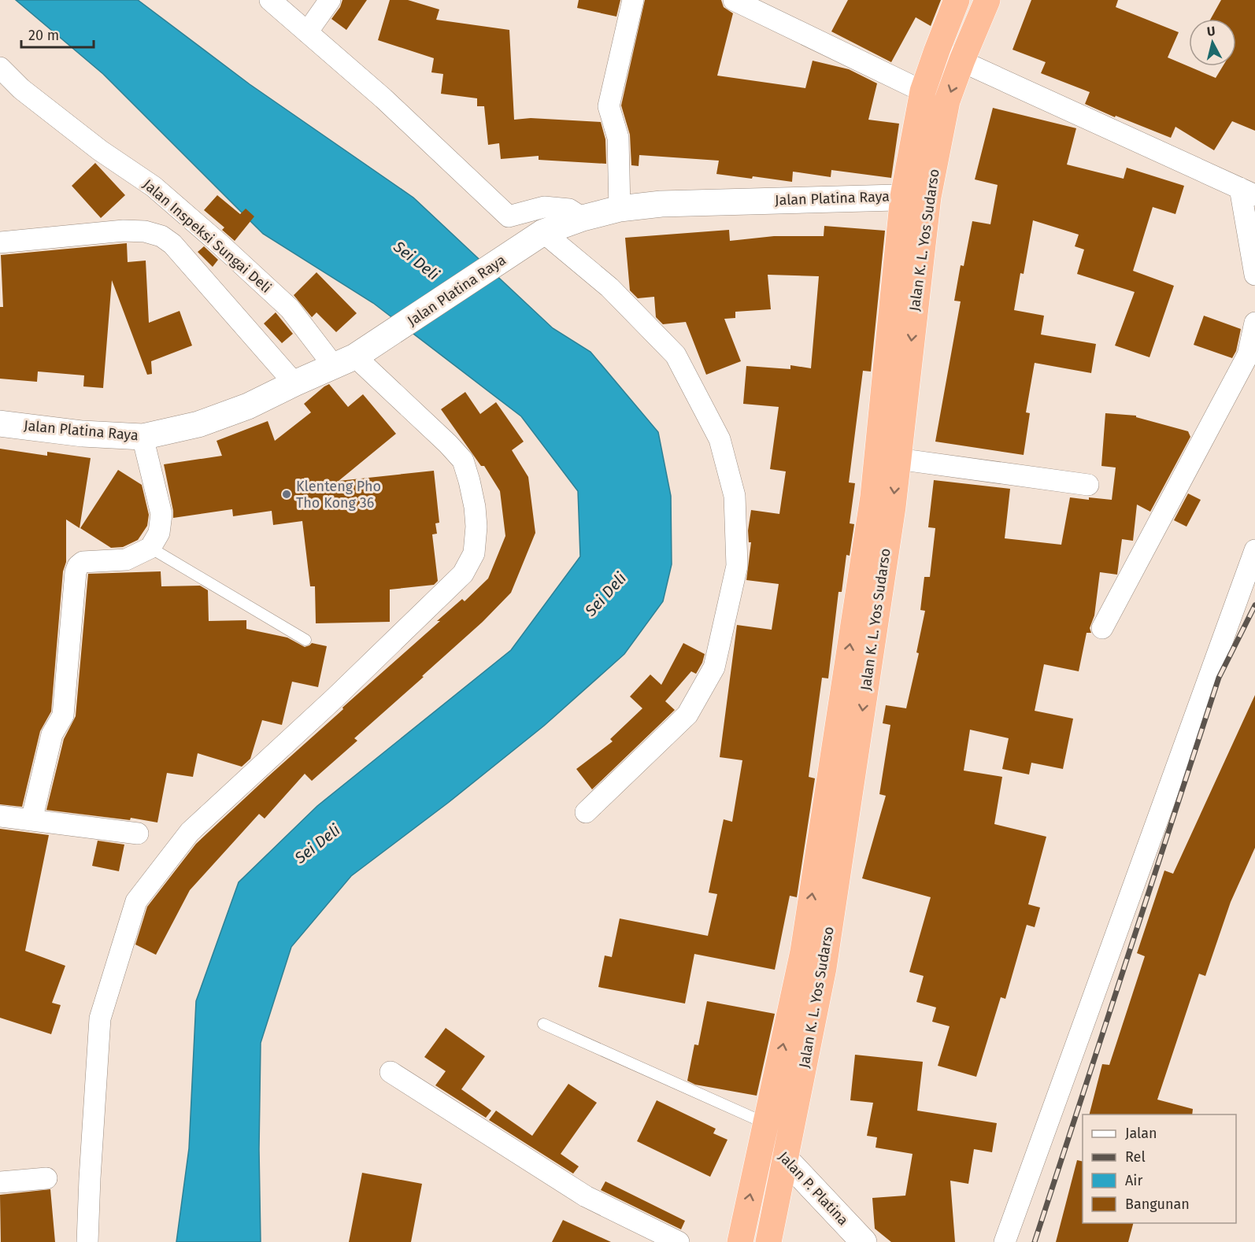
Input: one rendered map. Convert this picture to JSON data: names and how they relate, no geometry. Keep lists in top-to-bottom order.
{
  "streets": {
    "highway": ["Jalan K. L. Yos Sudarso"],
    "main road": ["Jalan Platina Raya", "Jalan P. Platina"],
    "street": ["Jalan Inspeksi Sungai Deli"]
  },
  "crossings": [
    ["Jalan Platina Raya", "Jalan Inspeksi Sungai Deli"],
    ["Jalan Platina Raya", "Jalan K. L. Yos Sudarso"],
    ["Jalan K. L. Yos Sudarso", "Jalan P. Platina"]
  ],
  "water": ["Sei Deli"],
  "places": ["Klenteng Pho Tho Kong 36"],
  "legend": [
    "Jalan",
    "Rel",
    "Air",
    "Bangunan"
  ],
  "scale_bar": "20 m",
  "north": "top"
}
